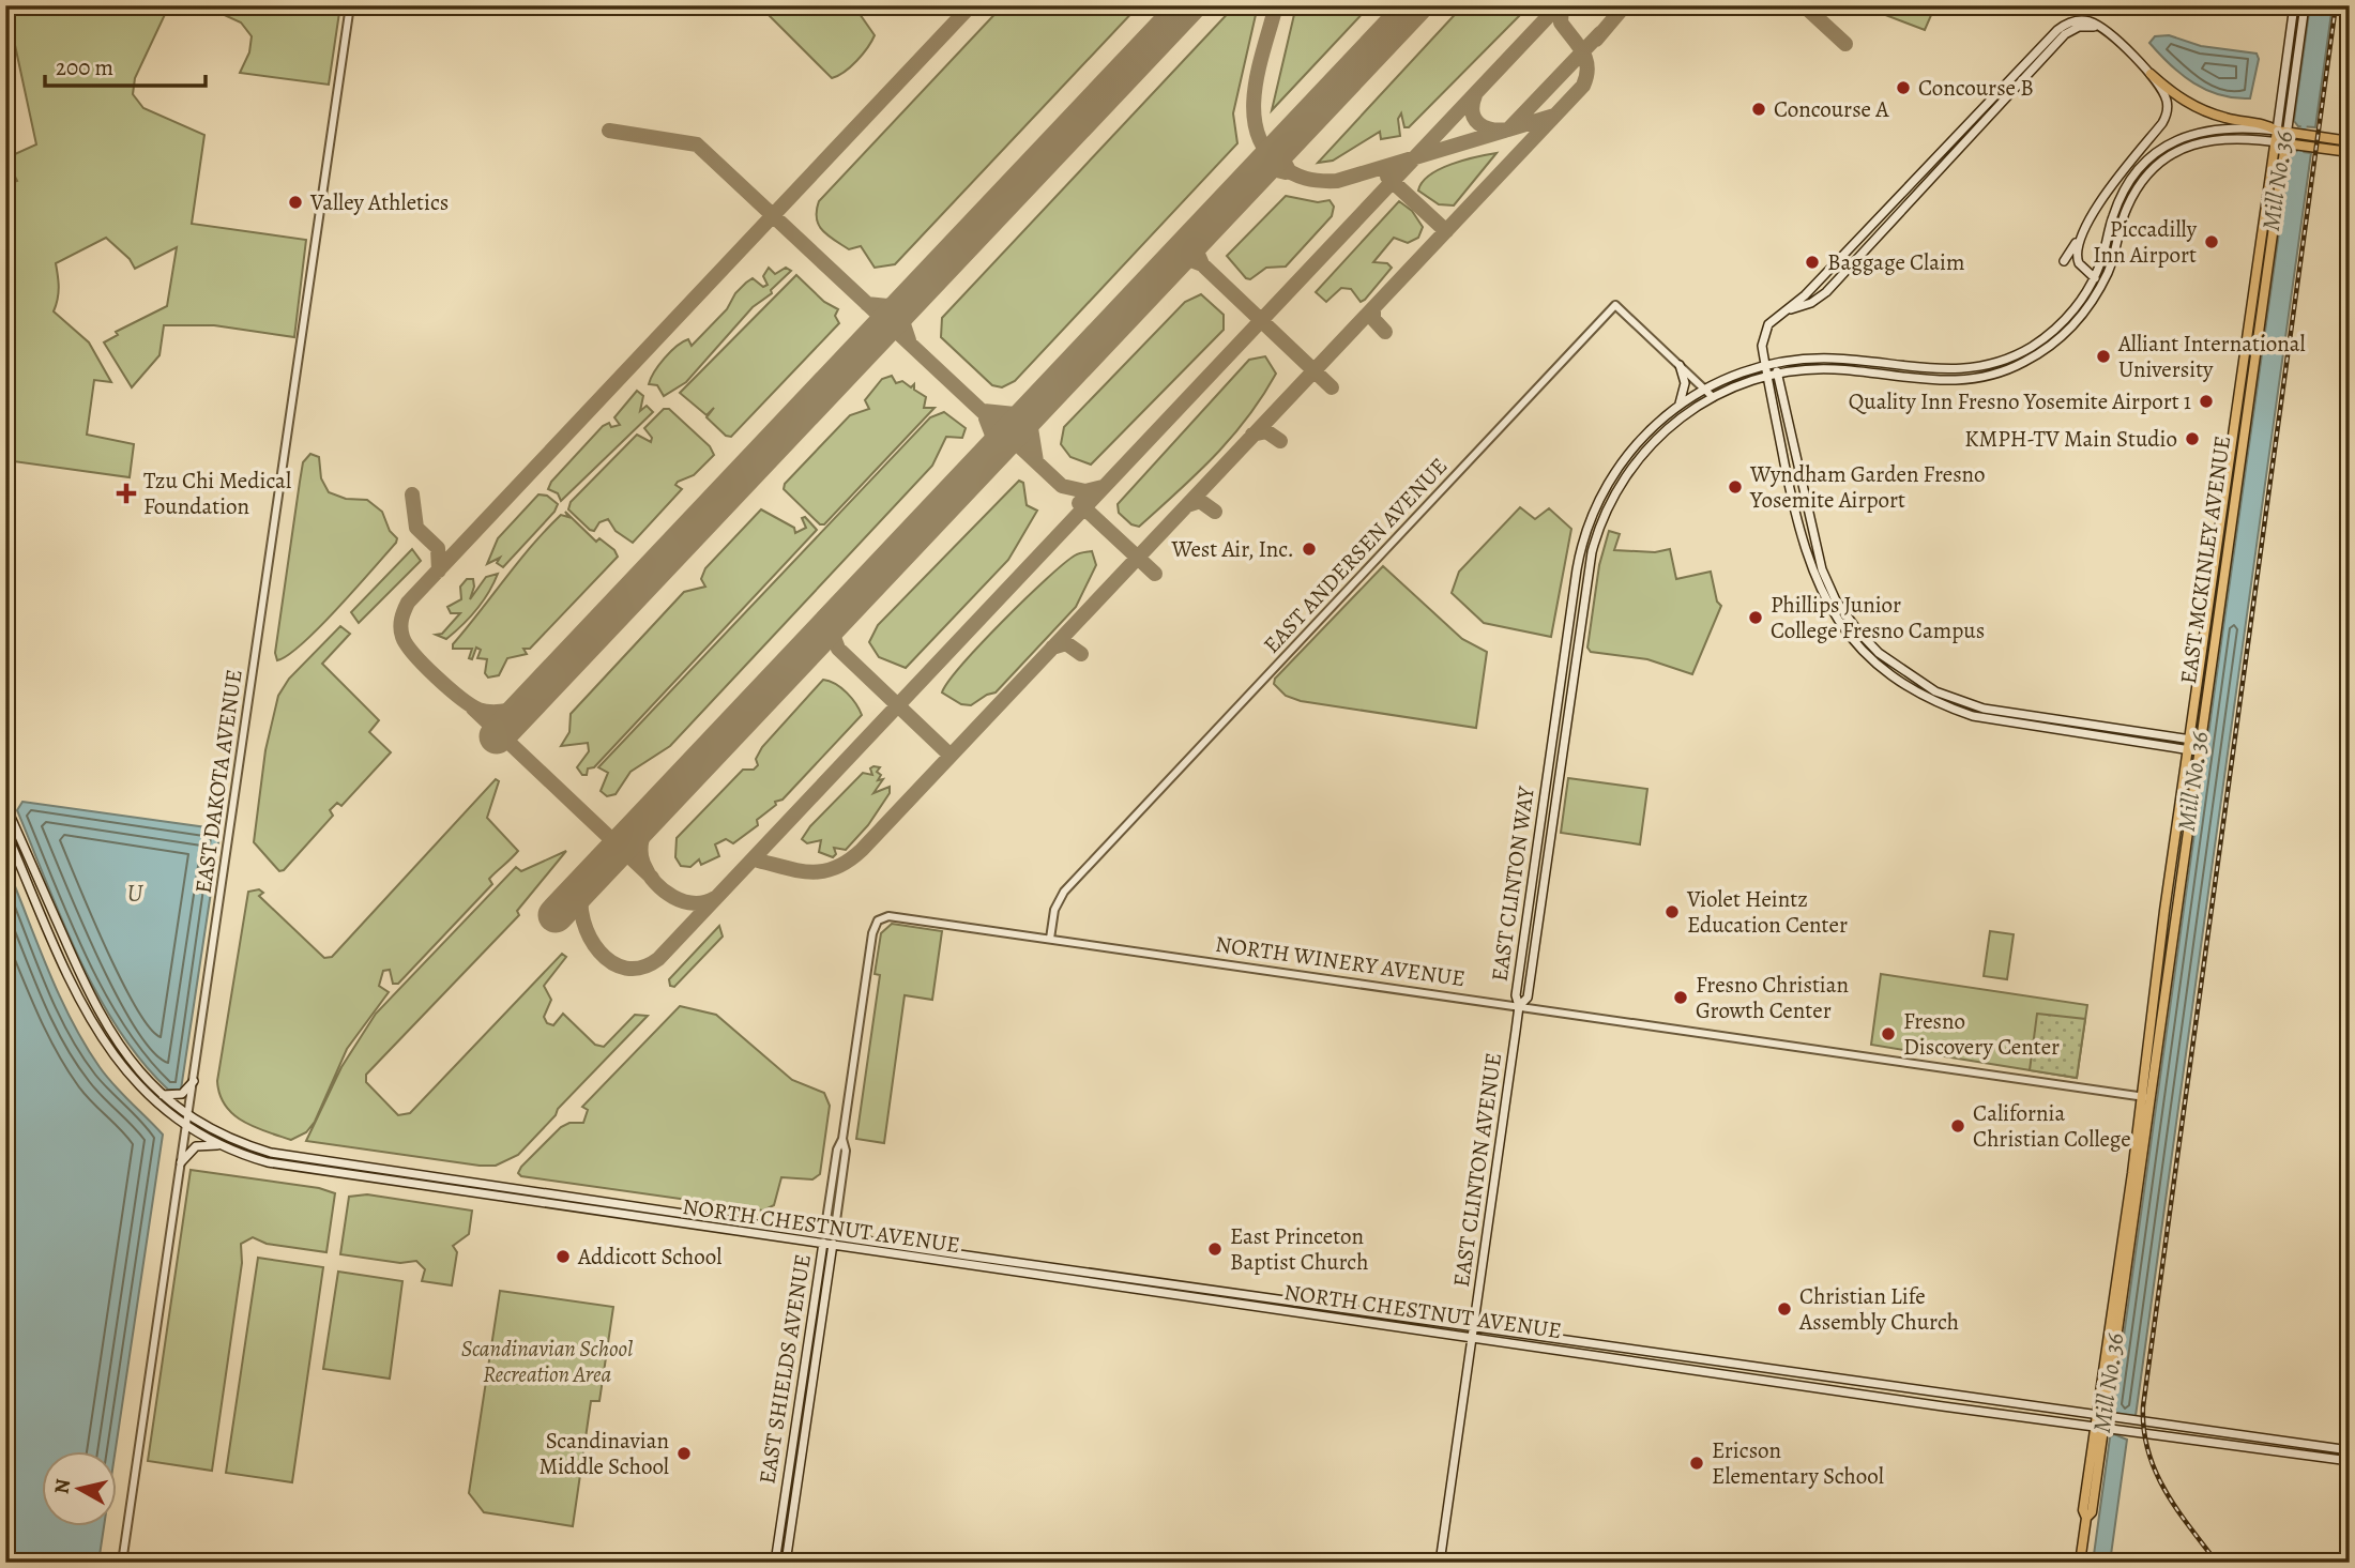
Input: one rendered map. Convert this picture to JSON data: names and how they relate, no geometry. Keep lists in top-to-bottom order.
{
  "streets": {
    "main road": [
      "EAST MCKINLEY AVENUE",
      "EAST CLINTON WAY",
      "EAST CLINTON AVENUE",
      "NORTH CHESTNUT AVENUE",
      "EAST SHIELDS AVENUE"
    ],
    "street": ["EAST ANDERSEN AVENUE", "EAST DAKOTA AVENUE", "NORTH WINERY AVENUE"]
  },
  "crossings": [
    ["EAST ANDERSEN AVENUE", "EAST CLINTON WAY"],
    ["EAST ANDERSEN AVENUE", "NORTH WINERY AVENUE"],
    ["EAST MCKINLEY AVENUE", "EAST CLINTON WAY"],
    ["EAST MCKINLEY AVENUE", "NORTH WINERY AVENUE"],
    ["EAST MCKINLEY AVENUE", "NORTH CHESTNUT AVENUE"],
    ["EAST DAKOTA AVENUE", "NORTH CHESTNUT AVENUE"],
    ["EAST CLINTON WAY", "NORTH WINERY AVENUE"],
    ["EAST CLINTON WAY", "EAST CLINTON AVENUE"],
    ["NORTH WINERY AVENUE", "EAST CLINTON AVENUE"],
    ["NORTH WINERY AVENUE", "EAST SHIELDS AVENUE"],
    ["EAST CLINTON AVENUE", "NORTH CHESTNUT AVENUE"],
    ["NORTH CHESTNUT AVENUE", "EAST SHIELDS AVENUE"]
  ],
  "water": ["Mill No. 36", "U"],
  "parks": ["Scandinavian School Recreation Area"],
  "places": {
    "other": [
      "Concourse B",
      "Concourse A",
      "Valley Athletics",
      "Piccadilly Inn Airport",
      "Baggage Claim",
      "Alliant International University",
      "Quality Inn Fresno Yosemite Airport 1",
      "KMPH-TV Main Studio",
      "Wyndham Garden Fresno Yosemite Airport",
      "West Air, Inc.",
      "Phillips Junior College Fresno Campus",
      "Violet Heintz Education Center",
      "Fresno Christian Growth Center",
      "Fresno Discovery Center",
      "California Christian College",
      "East Princeton Baptist Church",
      "Addicott School",
      "Christian Life Assembly Church",
      "Scandinavian Middle School",
      "Ericson Elementary School"
    ],
    "health": ["Tzu Chi Medical Foundation"]
  },
  "scale_bar": "200 m",
  "north": "left"
}
